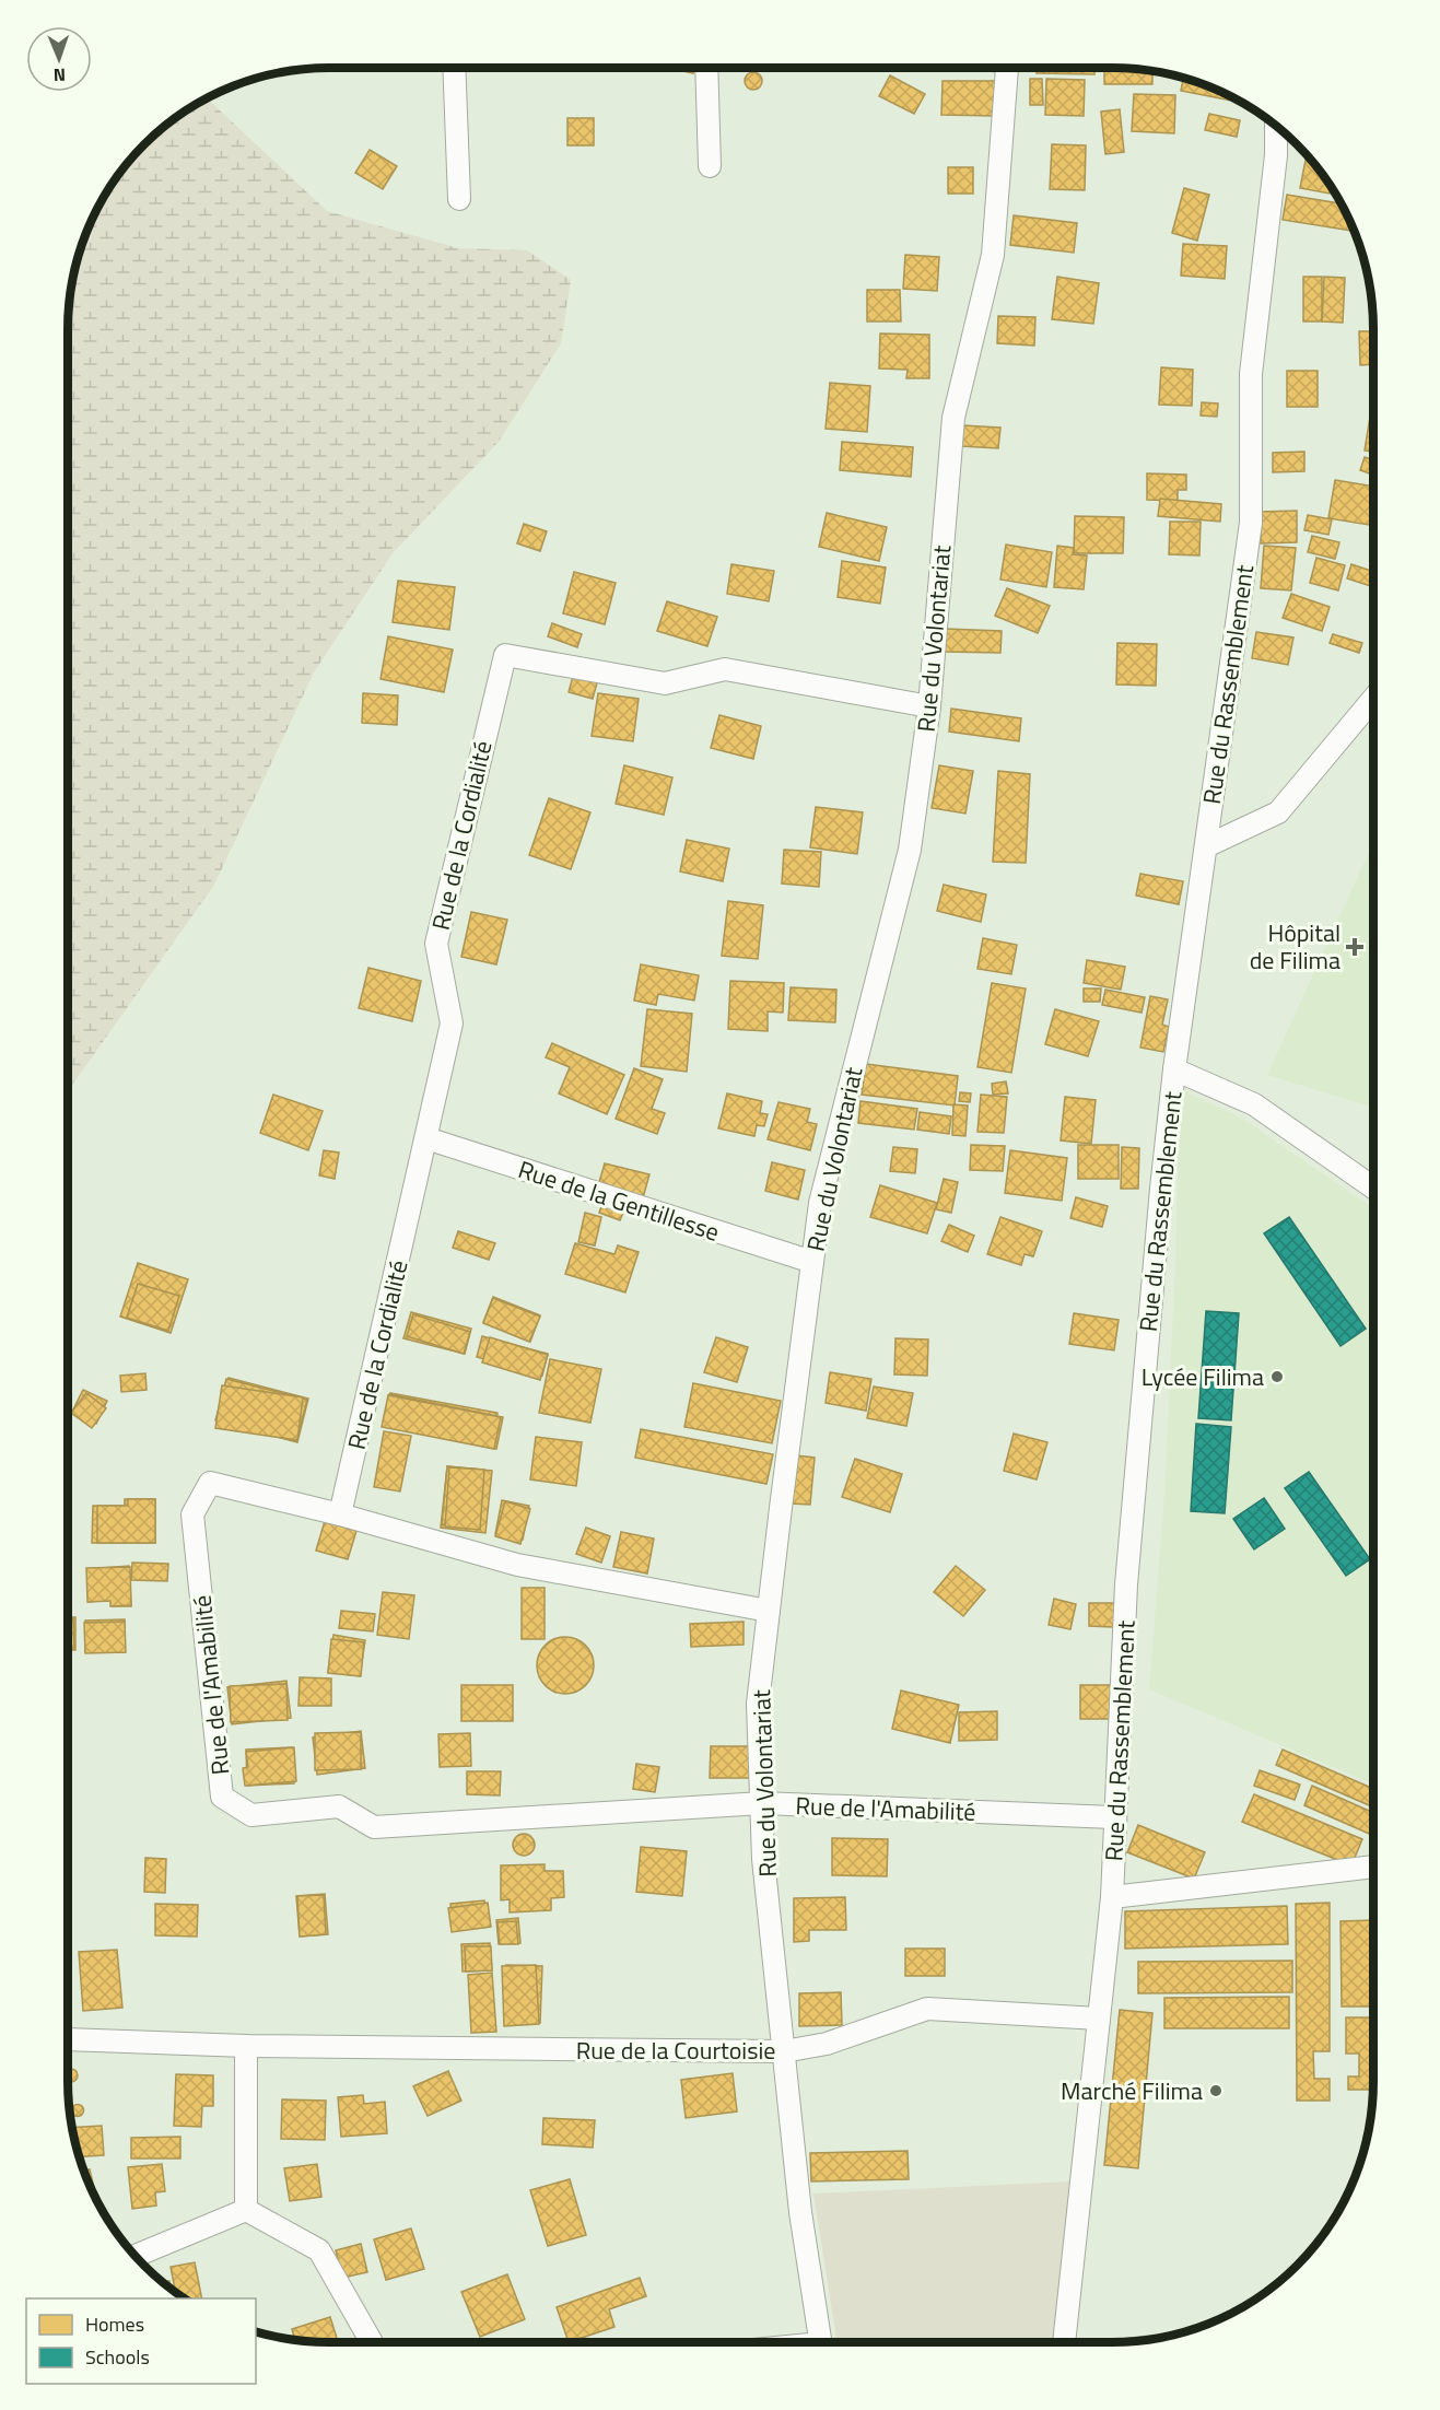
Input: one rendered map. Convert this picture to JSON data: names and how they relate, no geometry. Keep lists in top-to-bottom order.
{
  "streets": {
    "street": [
      "Rue du Volontariat",
      "Rue du Rassemblement",
      "Rue de la Cordialité",
      "Rue de la Gentillesse",
      "Rue de l'Amabilité",
      "Rue de la Courtoisie"
    ]
  },
  "crossings": [
    ["Rue du Volontariat", "Rue de la Cordialité"],
    ["Rue du Volontariat", "Rue de la Gentillesse"],
    ["Rue du Volontariat", "Rue de l'Amabilité"],
    ["Rue du Volontariat", "Rue de la Courtoisie"],
    ["Rue du Rassemblement", "Rue de l'Amabilité"],
    ["Rue du Rassemblement", "Rue de la Courtoisie"],
    ["Rue de la Cordialité", "Rue de la Gentillesse"],
    ["Rue de la Cordialité", "Rue de l'Amabilité"]
  ],
  "places": {
    "health": ["Hôpital de Filima"],
    "other": ["Lycée Filima", "Marché Filima"]
  },
  "legend": ["Homes", "Schools"],
  "north": "bottom"
}
